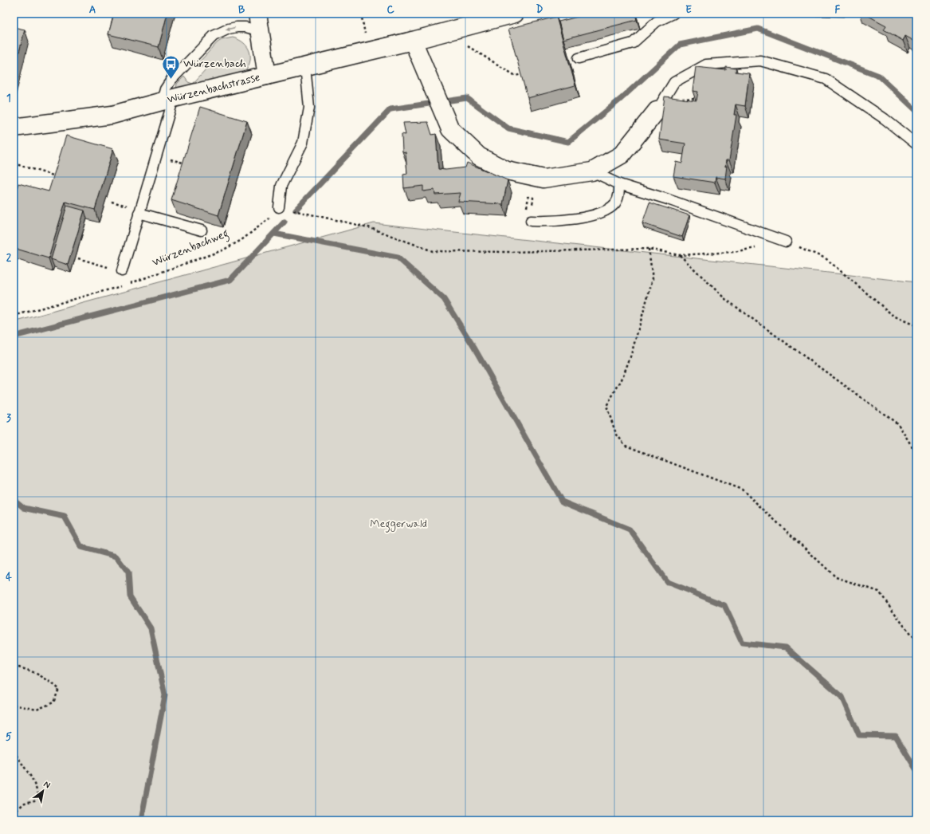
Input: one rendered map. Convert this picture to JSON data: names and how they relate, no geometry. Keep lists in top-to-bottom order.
{
  "streets": {
    "street": ["Würzenbachstrasse"],
    "path": ["Würzenbachweg"]
  },
  "parks": ["Meggerwald"],
  "places": {
    "bus stop": ["Würzenbach"]
  },
  "north": "top right",
  "grid": {
    "columns": [
      "A",
      "B",
      "C",
      "D",
      "E",
      "F"
    ],
    "rows": [
      "1",
      "2",
      "3",
      "4",
      "5"
    ]
  }
}
